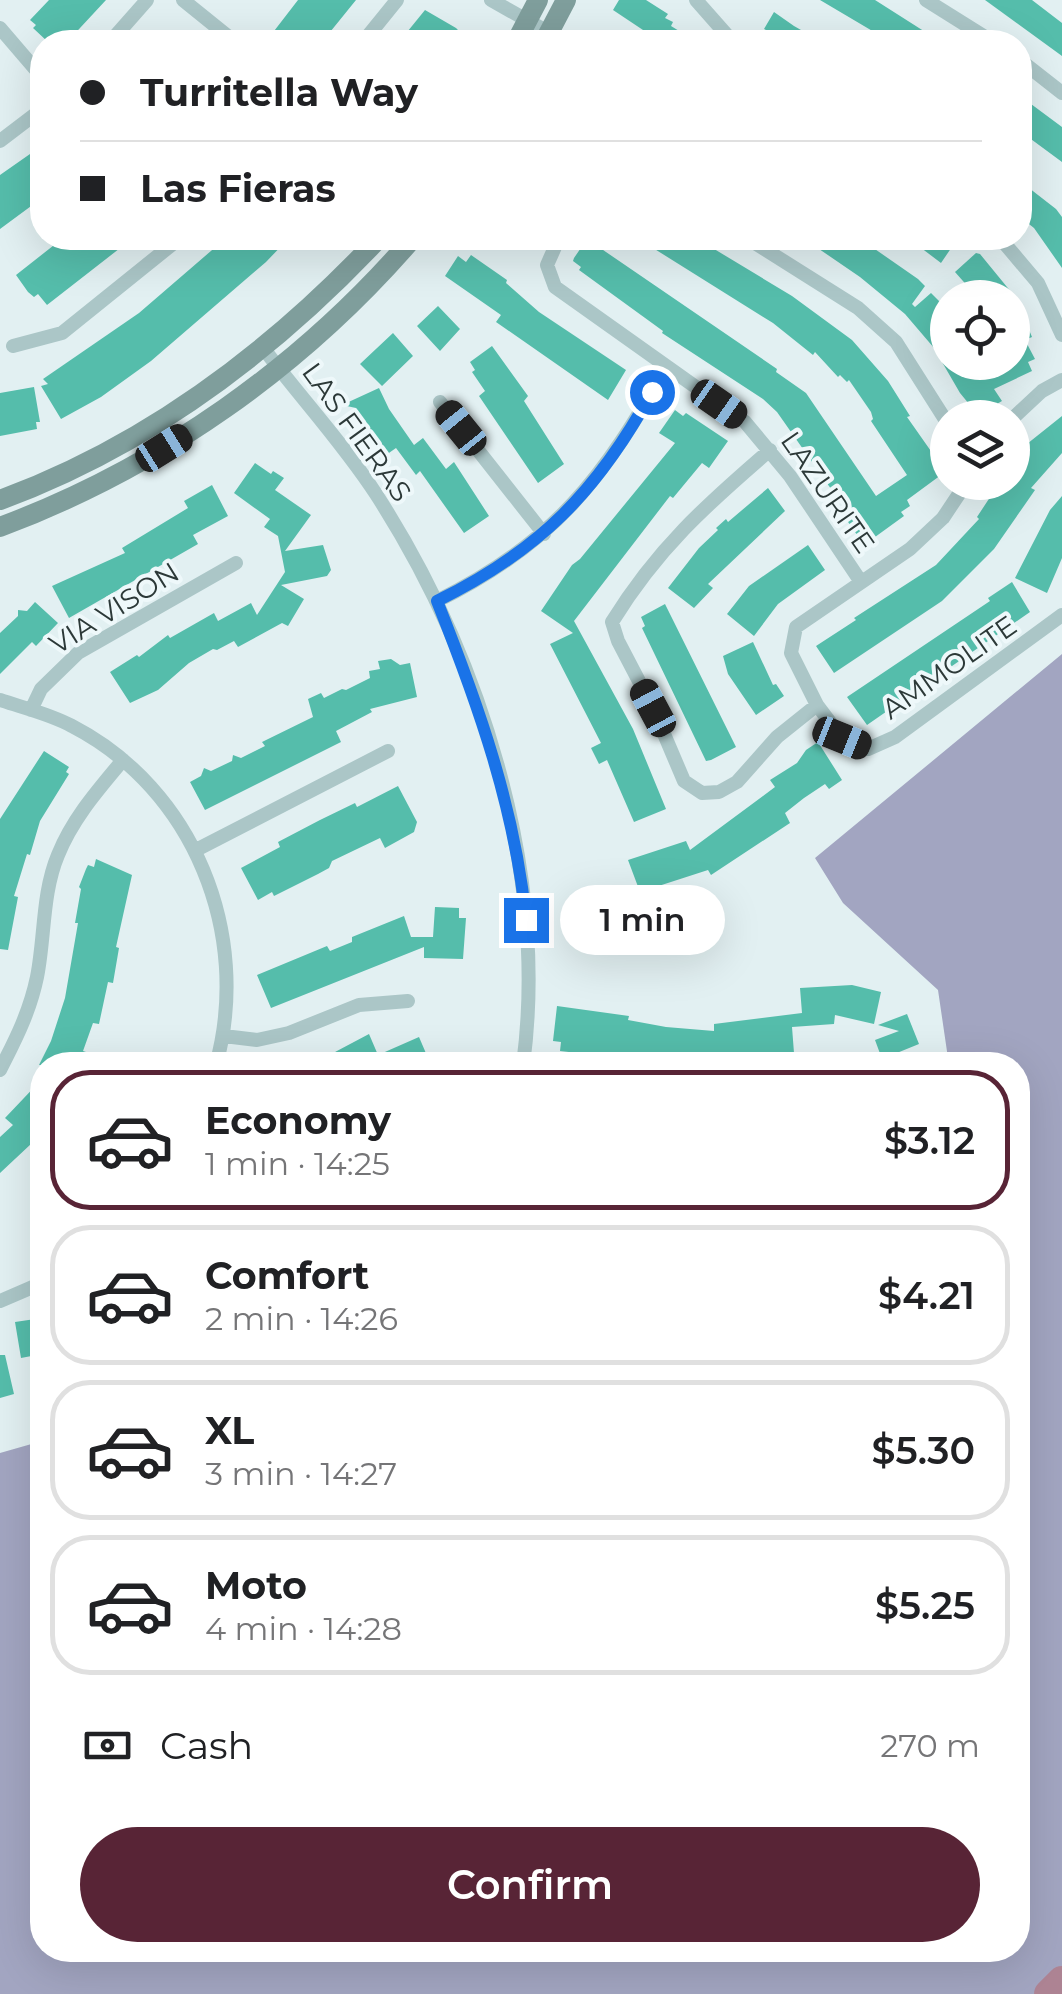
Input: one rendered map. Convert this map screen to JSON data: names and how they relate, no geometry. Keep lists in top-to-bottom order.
{
  "streets": {
    "street": [
      "LAS FIERAS",
      "LAZURITE",
      "VIA VISON",
      "AMMOLITE"
    ]
  },
  "page": {
    "banner": ["Turritella Way", "Las Fieras"],
    "bubble": "1 min",
    "list": [
      {
        "name": "Economy",
        "note": "1 min · 14:25",
        "value": "$3.12"
      },
      {
        "name": "Comfort",
        "note": "2 min · 14:26",
        "value": "$4.21"
      },
      {
        "name": "XL",
        "note": "3 min · 14:27",
        "value": "$5.30"
      },
      {
        "name": "Moto",
        "note": "4 min · 14:28",
        "value": "$5.25"
      }
    ],
    "pay": ["Cash", "270 m"],
    "buttons": "Confirm"
  }
}
